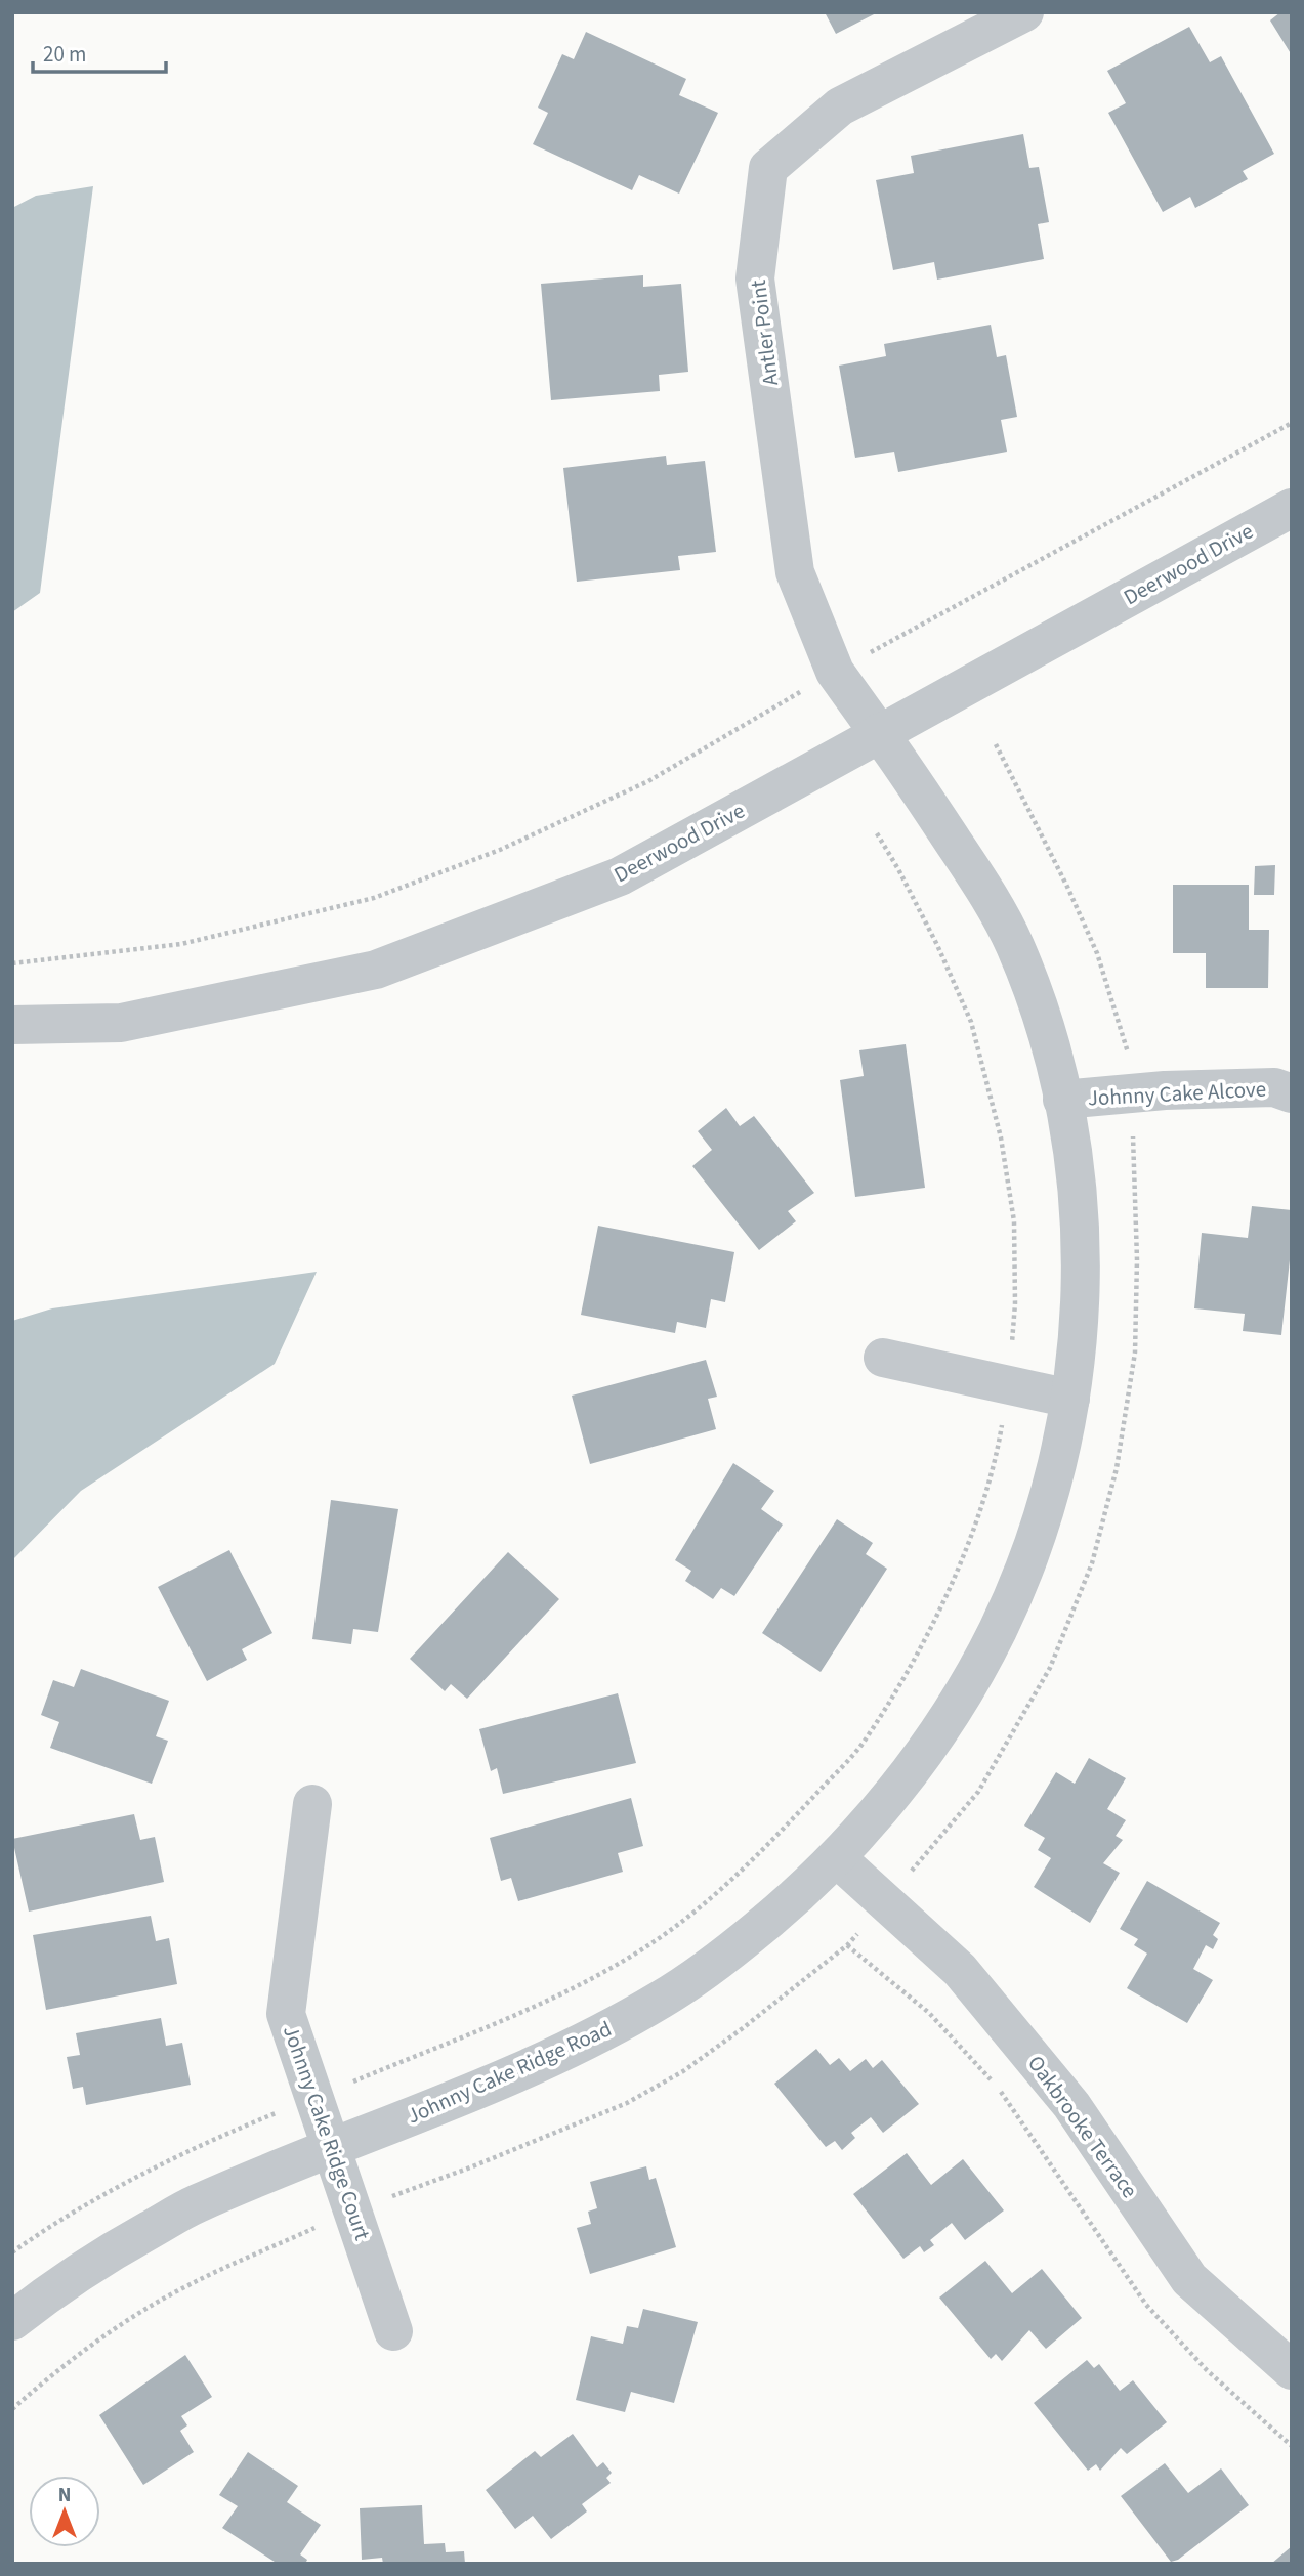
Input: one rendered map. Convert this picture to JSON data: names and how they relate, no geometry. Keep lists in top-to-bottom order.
{
  "streets": {
    "street": [
      "Antler Point",
      "Deerwood Drive",
      "Johnny Cake Alcove",
      "Johnny Cake Ridge Road",
      "Oakbrooke Terrace",
      "Johnny Cake Ridge Court"
    ]
  },
  "crossings": [
    ["Antler Point", "Deerwood Drive"],
    ["Antler Point", "Johnny Cake Ridge Road"],
    ["Deerwood Drive", "Johnny Cake Ridge Road"],
    ["Johnny Cake Alcove", "Johnny Cake Ridge Road"],
    ["Johnny Cake Ridge Road", "Oakbrooke Terrace"],
    ["Johnny Cake Ridge Road", "Johnny Cake Ridge Court"]
  ],
  "scale_bar": "20 m",
  "north": "top"
}
